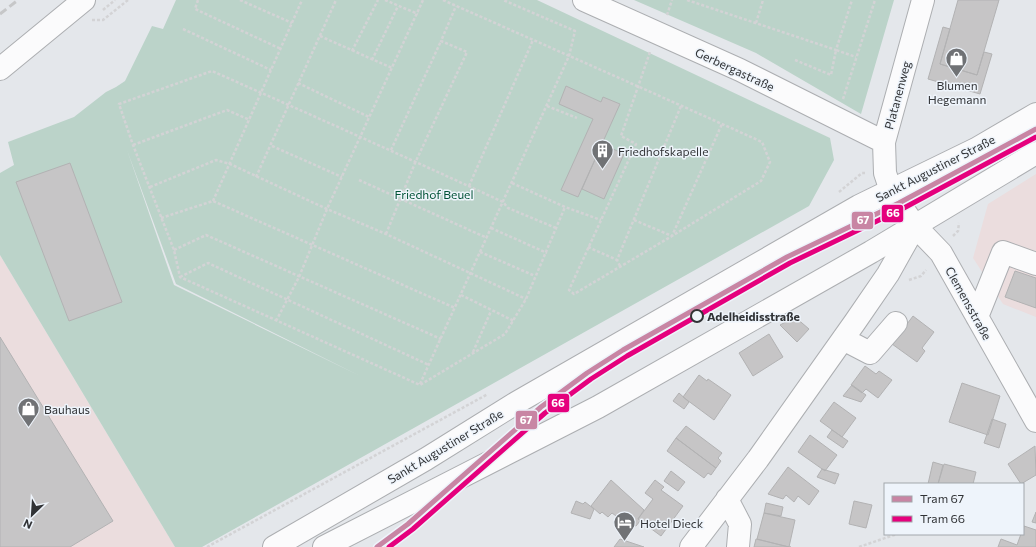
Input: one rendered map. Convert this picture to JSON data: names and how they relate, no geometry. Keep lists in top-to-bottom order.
{
  "streets": {
    "main road": [
      "Gerbergastraße",
      "Platanenweg",
      "Sankt Augustiner Straße",
      "Clemensstraße"
    ]
  },
  "crossings": [
    ["Gerbergastraße", "Platanenweg"],
    ["Platanenweg", "Sankt Augustiner Straße"],
    ["Platanenweg", "Clemensstraße"],
    ["Sankt Augustiner Straße", "Clemensstraße"]
  ],
  "parks": ["Friedhof Beuel"],
  "places": {
    "shop": ["Blumen Hegemann", "Bauhaus"],
    "building": ["Friedhofskapelle"],
    "other": ["Adelheidisstraße"],
    "hotel": ["Hotel Dieck"]
  },
  "lines": ["tram line 67", "tram line 66"],
  "legend": ["Tram 67", "Tram 66"],
  "north": "bottom left"
}
